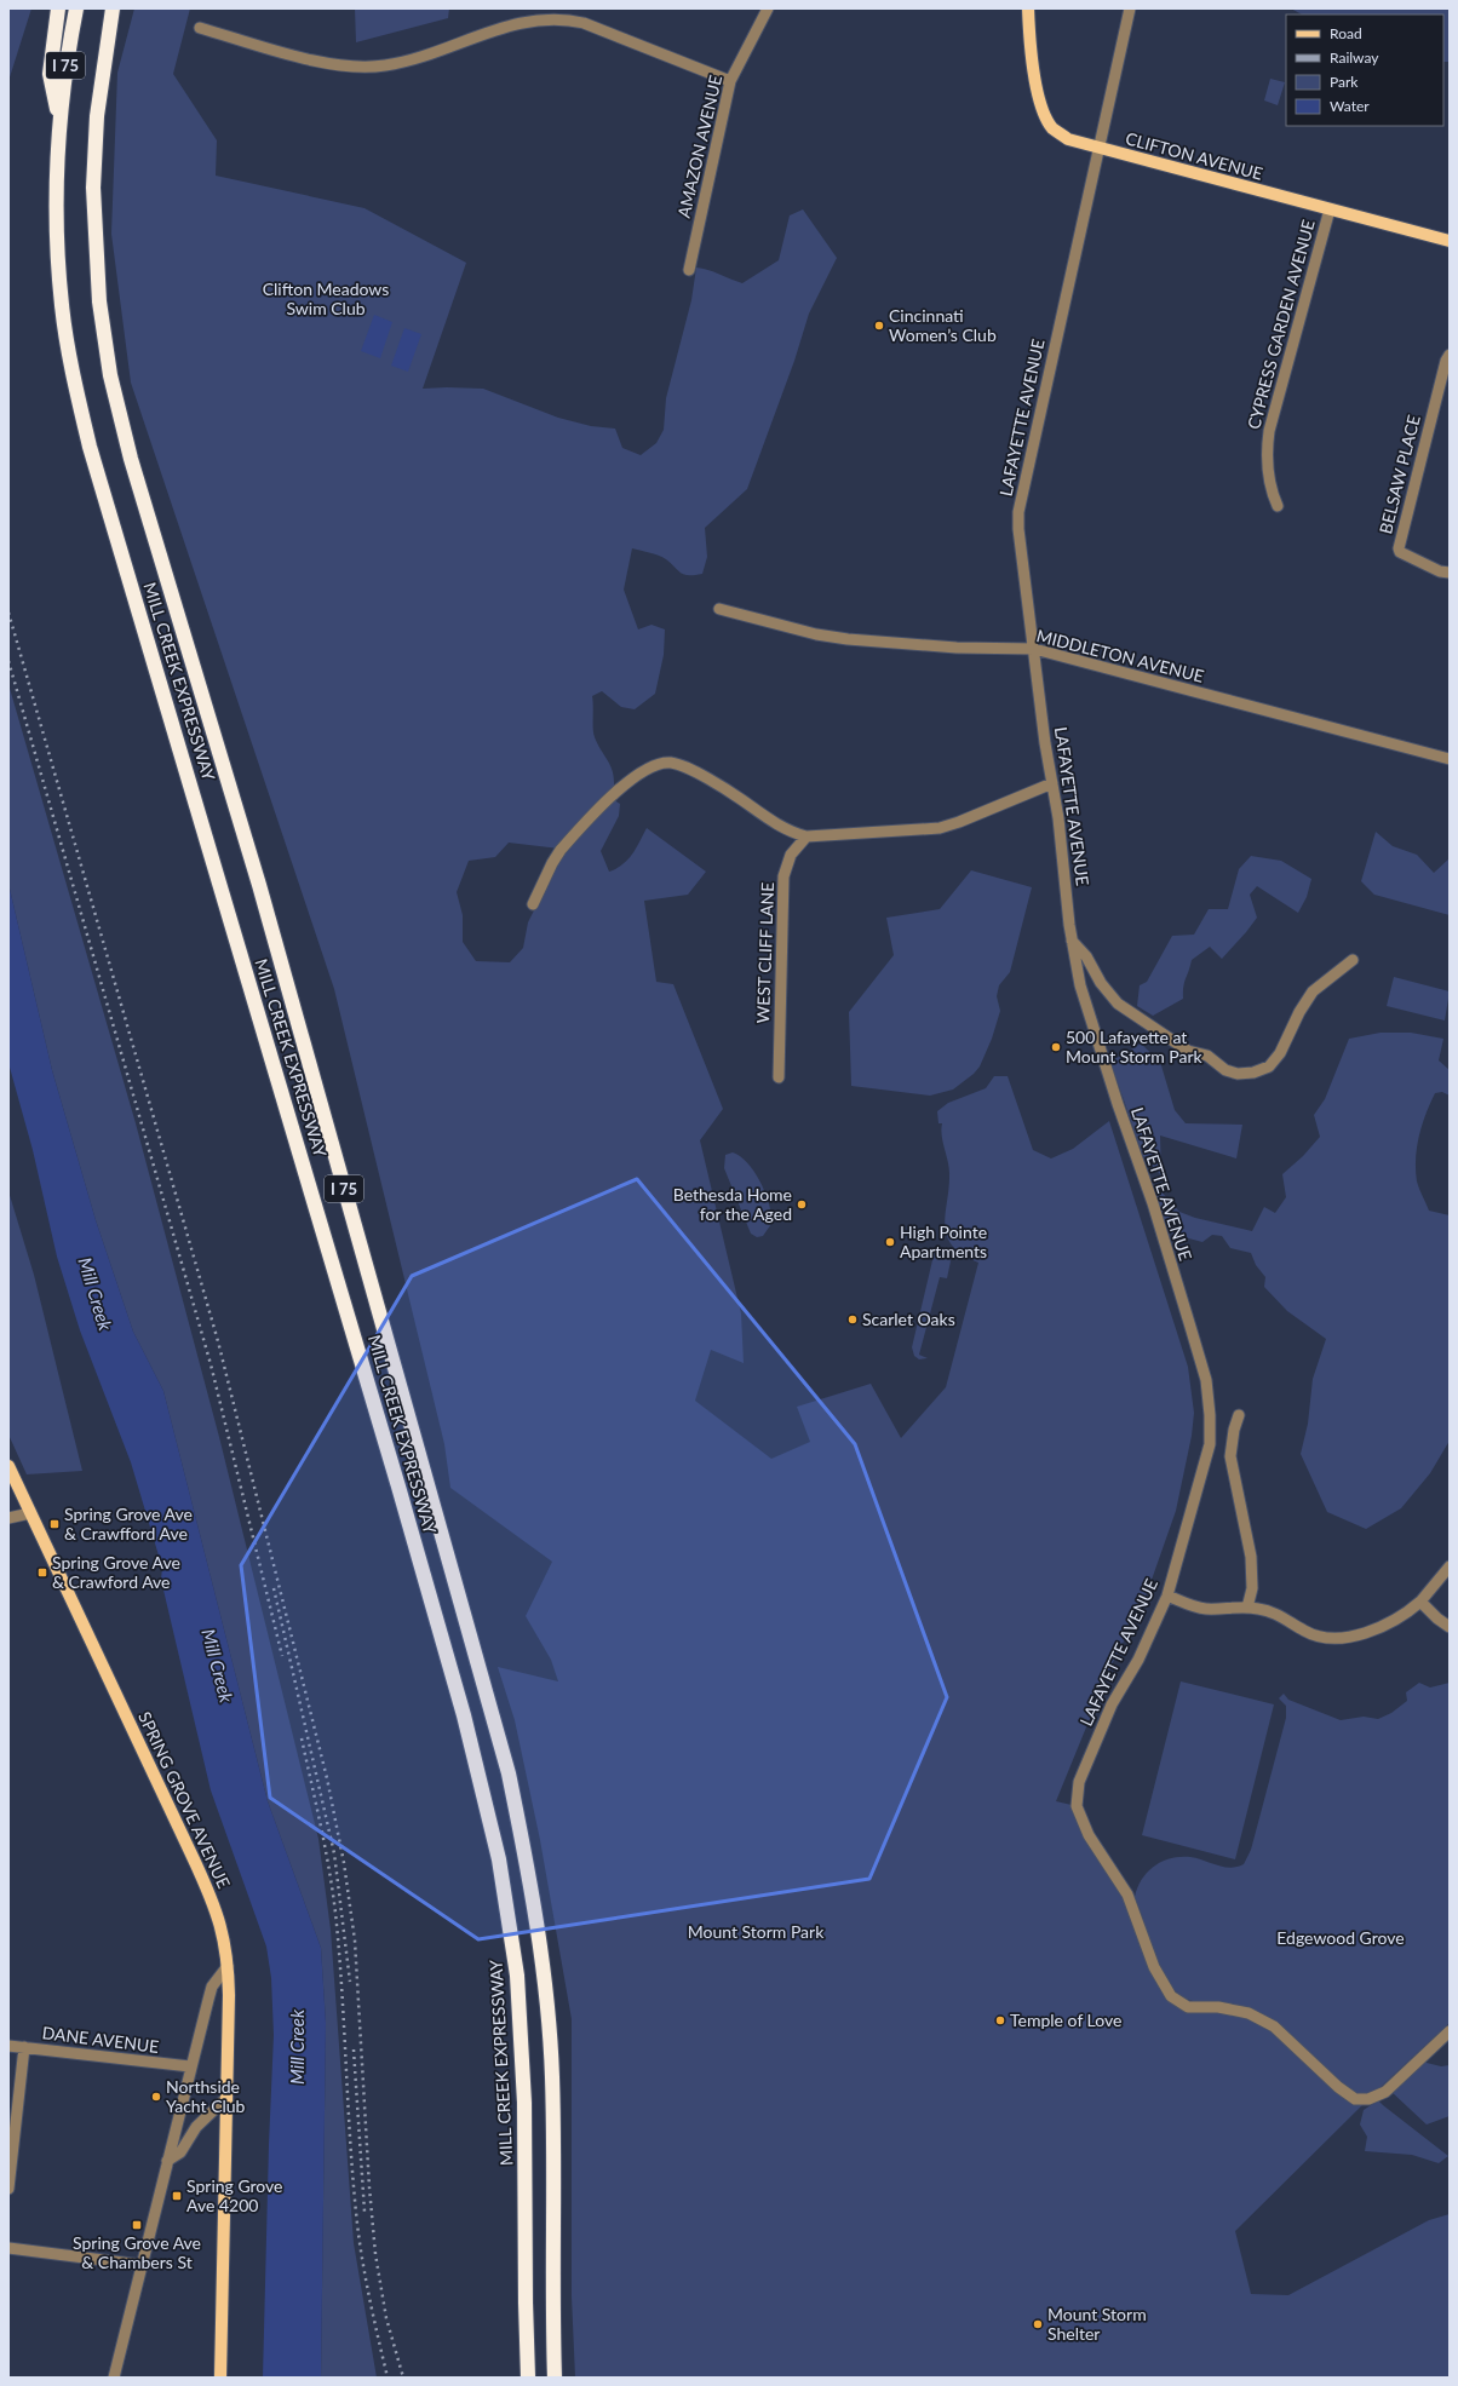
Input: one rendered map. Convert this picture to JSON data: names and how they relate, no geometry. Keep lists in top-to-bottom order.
{
  "streets": {
    "highway": ["I 75", "MILL CREEK EXPRESSWAY"],
    "main road": ["CLIFTON AVENUE", "SPRING GROVE AVENUE"],
    "street": [
      "AMAZON AVENUE",
      "CYPRESS GARDEN AVENUE",
      "LAFAYETTE AVENUE",
      "BELSAW PLACE",
      "MIDDLETON AVENUE",
      "WEST CLIFF LANE",
      "DANE AVENUE"
    ]
  },
  "crossings": [
    ["CLIFTON AVENUE", "CYPRESS GARDEN AVENUE"],
    ["CLIFTON AVENUE", "LAFAYETTE AVENUE"],
    ["LAFAYETTE AVENUE", "MIDDLETON AVENUE"]
  ],
  "water": ["Mill Creek"],
  "parks": ["Clifton Meadows Swim Club", "Mount Storm Park", "Edgewood Grove"],
  "places": {
    "other": [
      "Cincinnati Women’s Club",
      "500 Lafayette at Mount Storm Park",
      "Bethesda Home for the Aged",
      "High Pointe Apartments",
      "Scarlet Oaks",
      "Temple of Love",
      "Northside Yacht Club",
      "Mount Storm Shelter"
    ],
    "transit": [
      "Spring Grove Ave & Crawfford Ave",
      "Spring Grove Ave & Crawford Ave",
      "Spring Grove Ave 4200",
      "Spring Grove Ave & Chambers St"
    ]
  },
  "legend": [
    "Road",
    "Railway",
    "Park",
    "Water"
  ]
}
